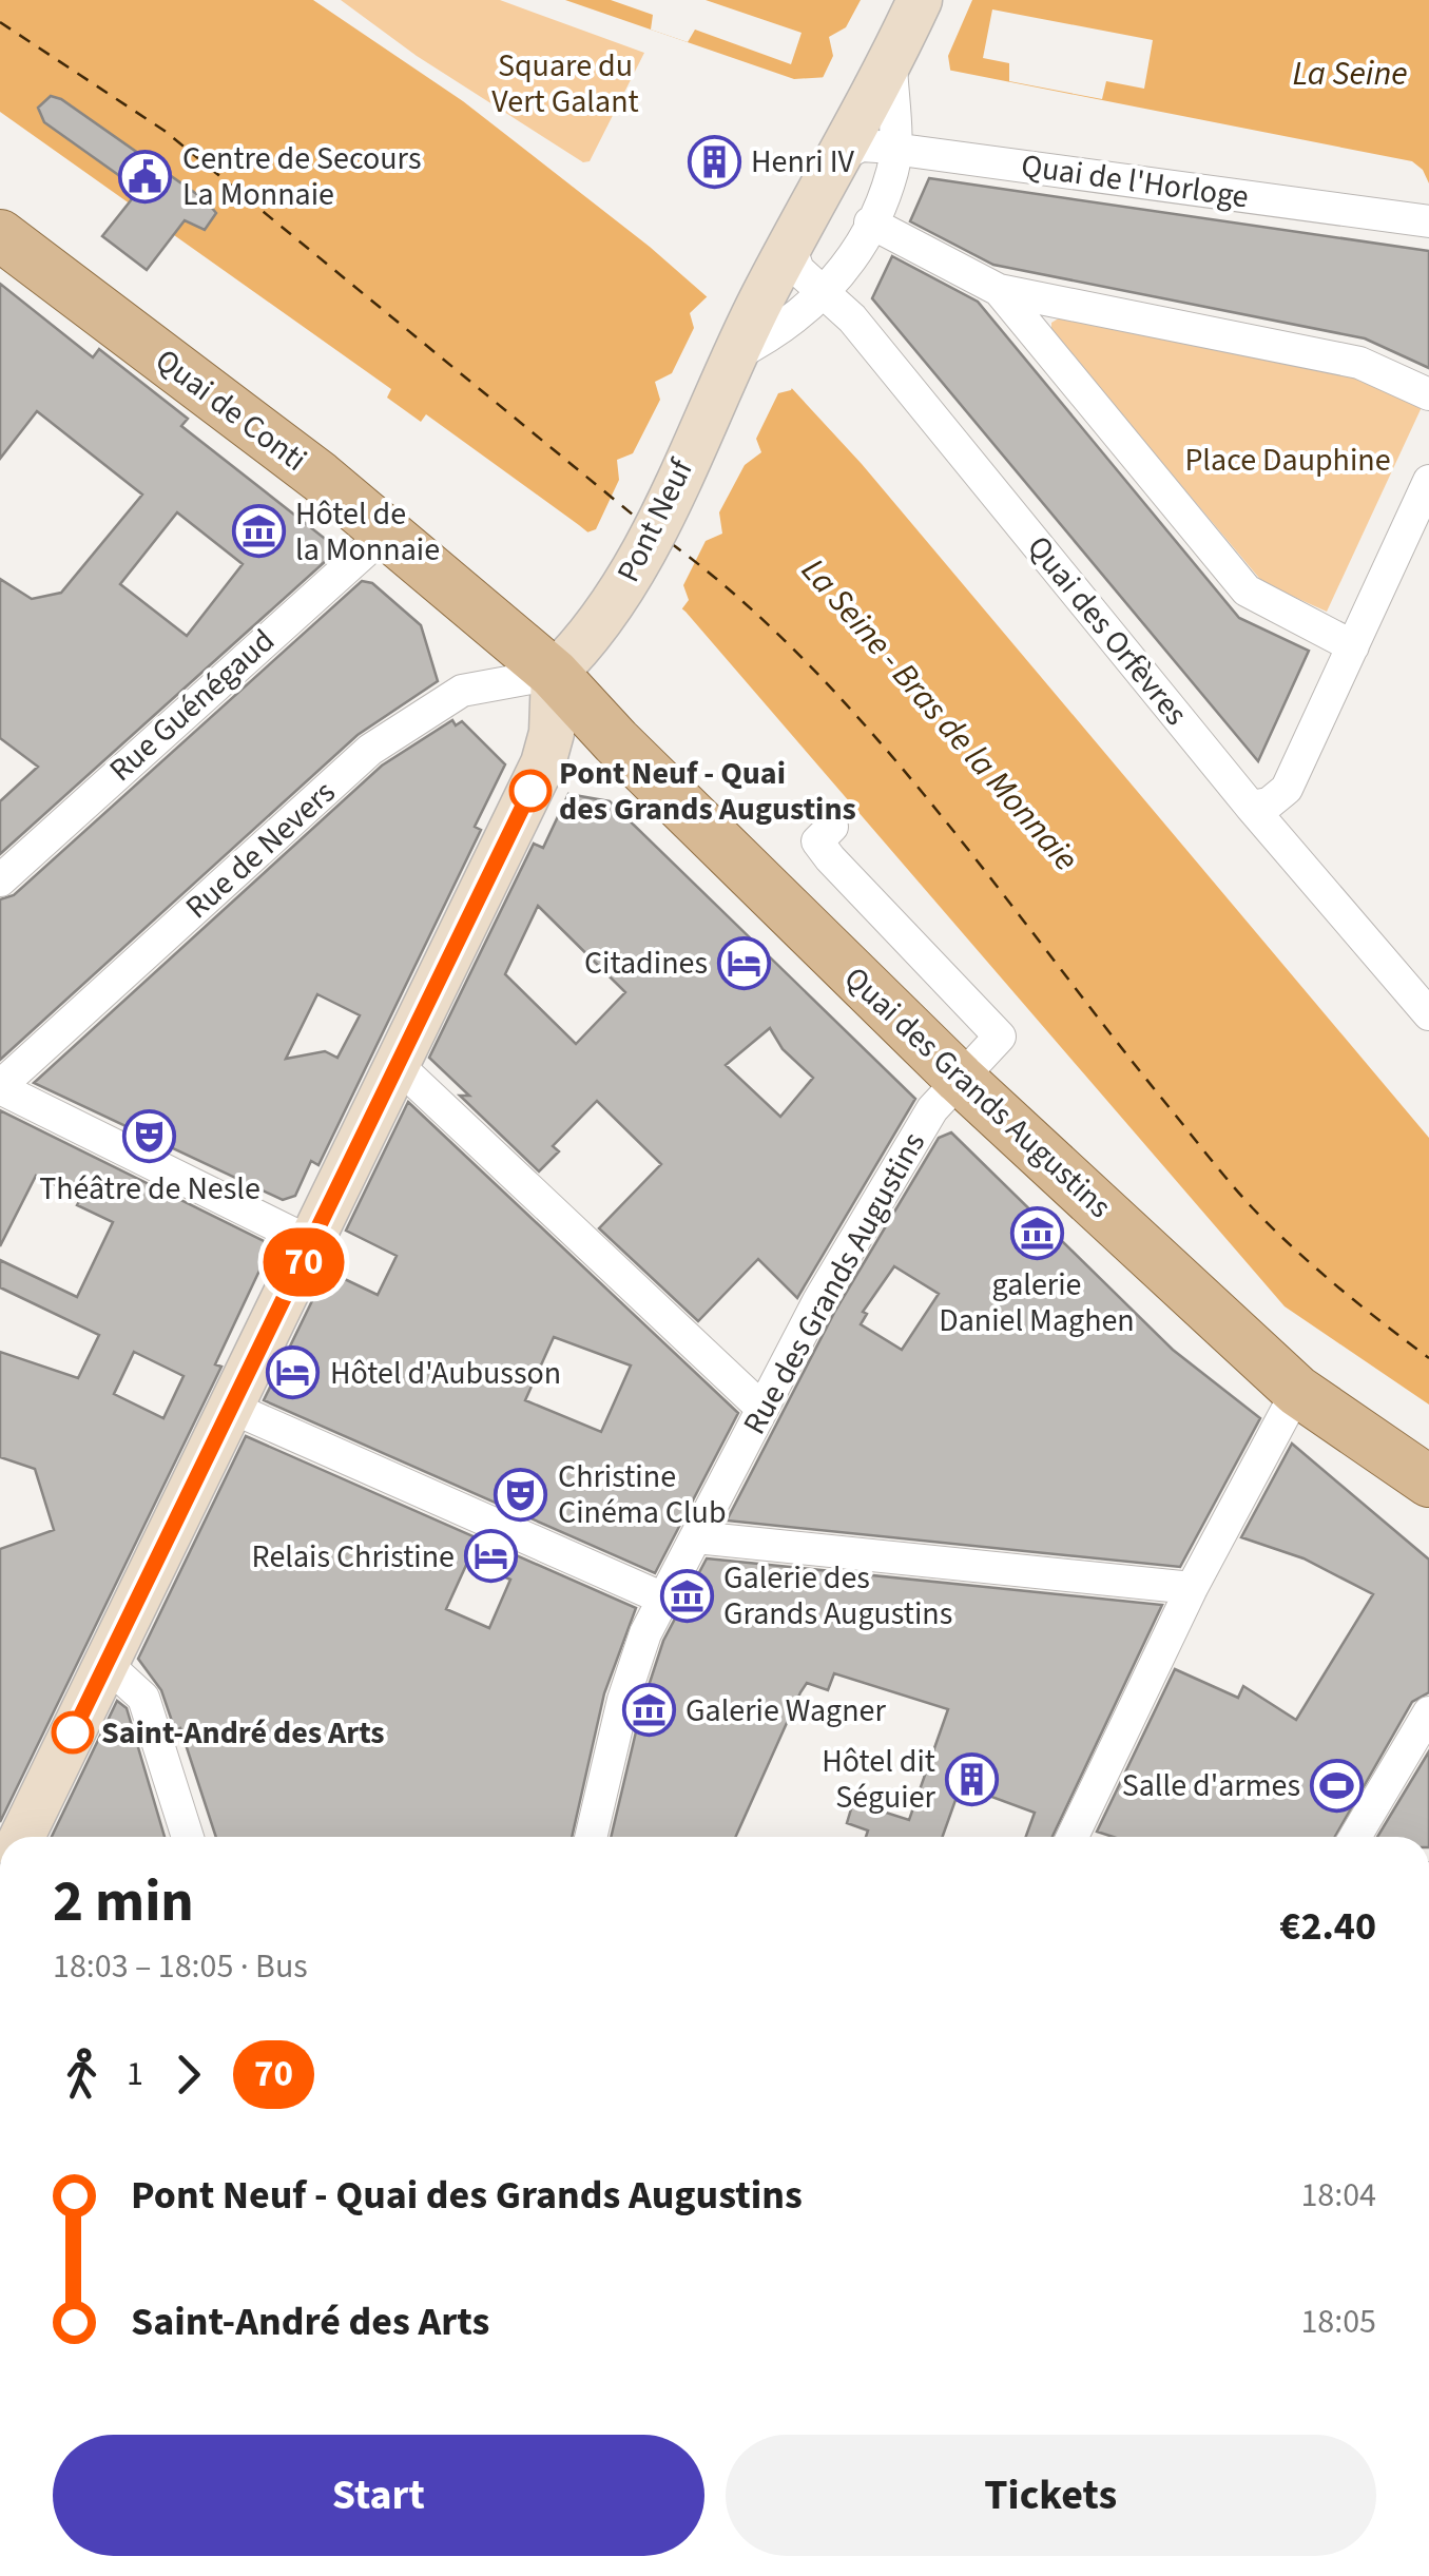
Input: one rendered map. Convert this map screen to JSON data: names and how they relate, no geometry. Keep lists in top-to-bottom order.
{
  "streets": {
    "main road": ["Quai de Conti", "Quai des Grands Augustins"],
    "street": [
      "Quai de l'Horloge",
      "Pont Neuf",
      "Quai des Orfèvres",
      "Rue Guénégaud",
      "Rue de Nevers",
      "Rue des Grands Augustins"
    ]
  },
  "crossings": [
    ["Quai de l'Horloge", "Pont Neuf"],
    ["Quai de Conti", "Pont Neuf"],
    ["Quai de Conti", "Rue Guénégaud"],
    ["Quai de Conti", "Rue de Nevers"],
    ["Quai de Conti", "Quai des Grands Augustins"],
    ["Pont Neuf", "Quai des Orfèvres"],
    ["Pont Neuf", "Rue de Nevers"],
    ["Pont Neuf", "Quai des Grands Augustins"],
    ["Rue de Nevers", "Quai des Grands Augustins"],
    ["Quai des Grands Augustins", "Rue des Grands Augustins"]
  ],
  "water": ["La Seine", "La Seine - Bras de la Monnaie"],
  "parks": ["Square du Vert Galant", "Place Dauphine"],
  "places": {
    "building": ["Henri IV", "Hôtel dit Séguier"],
    "public building": ["Centre de Secours La Monnaie"],
    "museum": [
      "Hôtel de la Monnaie",
      "galerie Daniel Maghen",
      "Galerie des Grands Augustins",
      "Galerie Wagner"
    ],
    "other": ["Pont Neuf - Quai des Grands Augustins", "Saint-André des Arts"],
    "hotel": ["Citadines", "Hôtel d'Aubusson", "Relais Christine"],
    "theatre": ["Théâtre de Nesle", "Christine Cinéma Club"],
    "sports": ["Salle d'armes"]
  },
  "lines": ["bus line 70"],
  "page": {
    "on_map": "70",
    "heading": ["2 min", "18:03 – 18:05 · Bus", "€2.40"],
    "legs": ["1", "70"],
    "list": [
      {
        "name": "Pont Neuf - Quai des Grands Augustins",
        "value": "18:04"
      },
      {
        "name": "Saint-André des Arts",
        "value": "18:05"
      }
    ],
    "buttons": ["Start", "Tickets"]
  }
}
